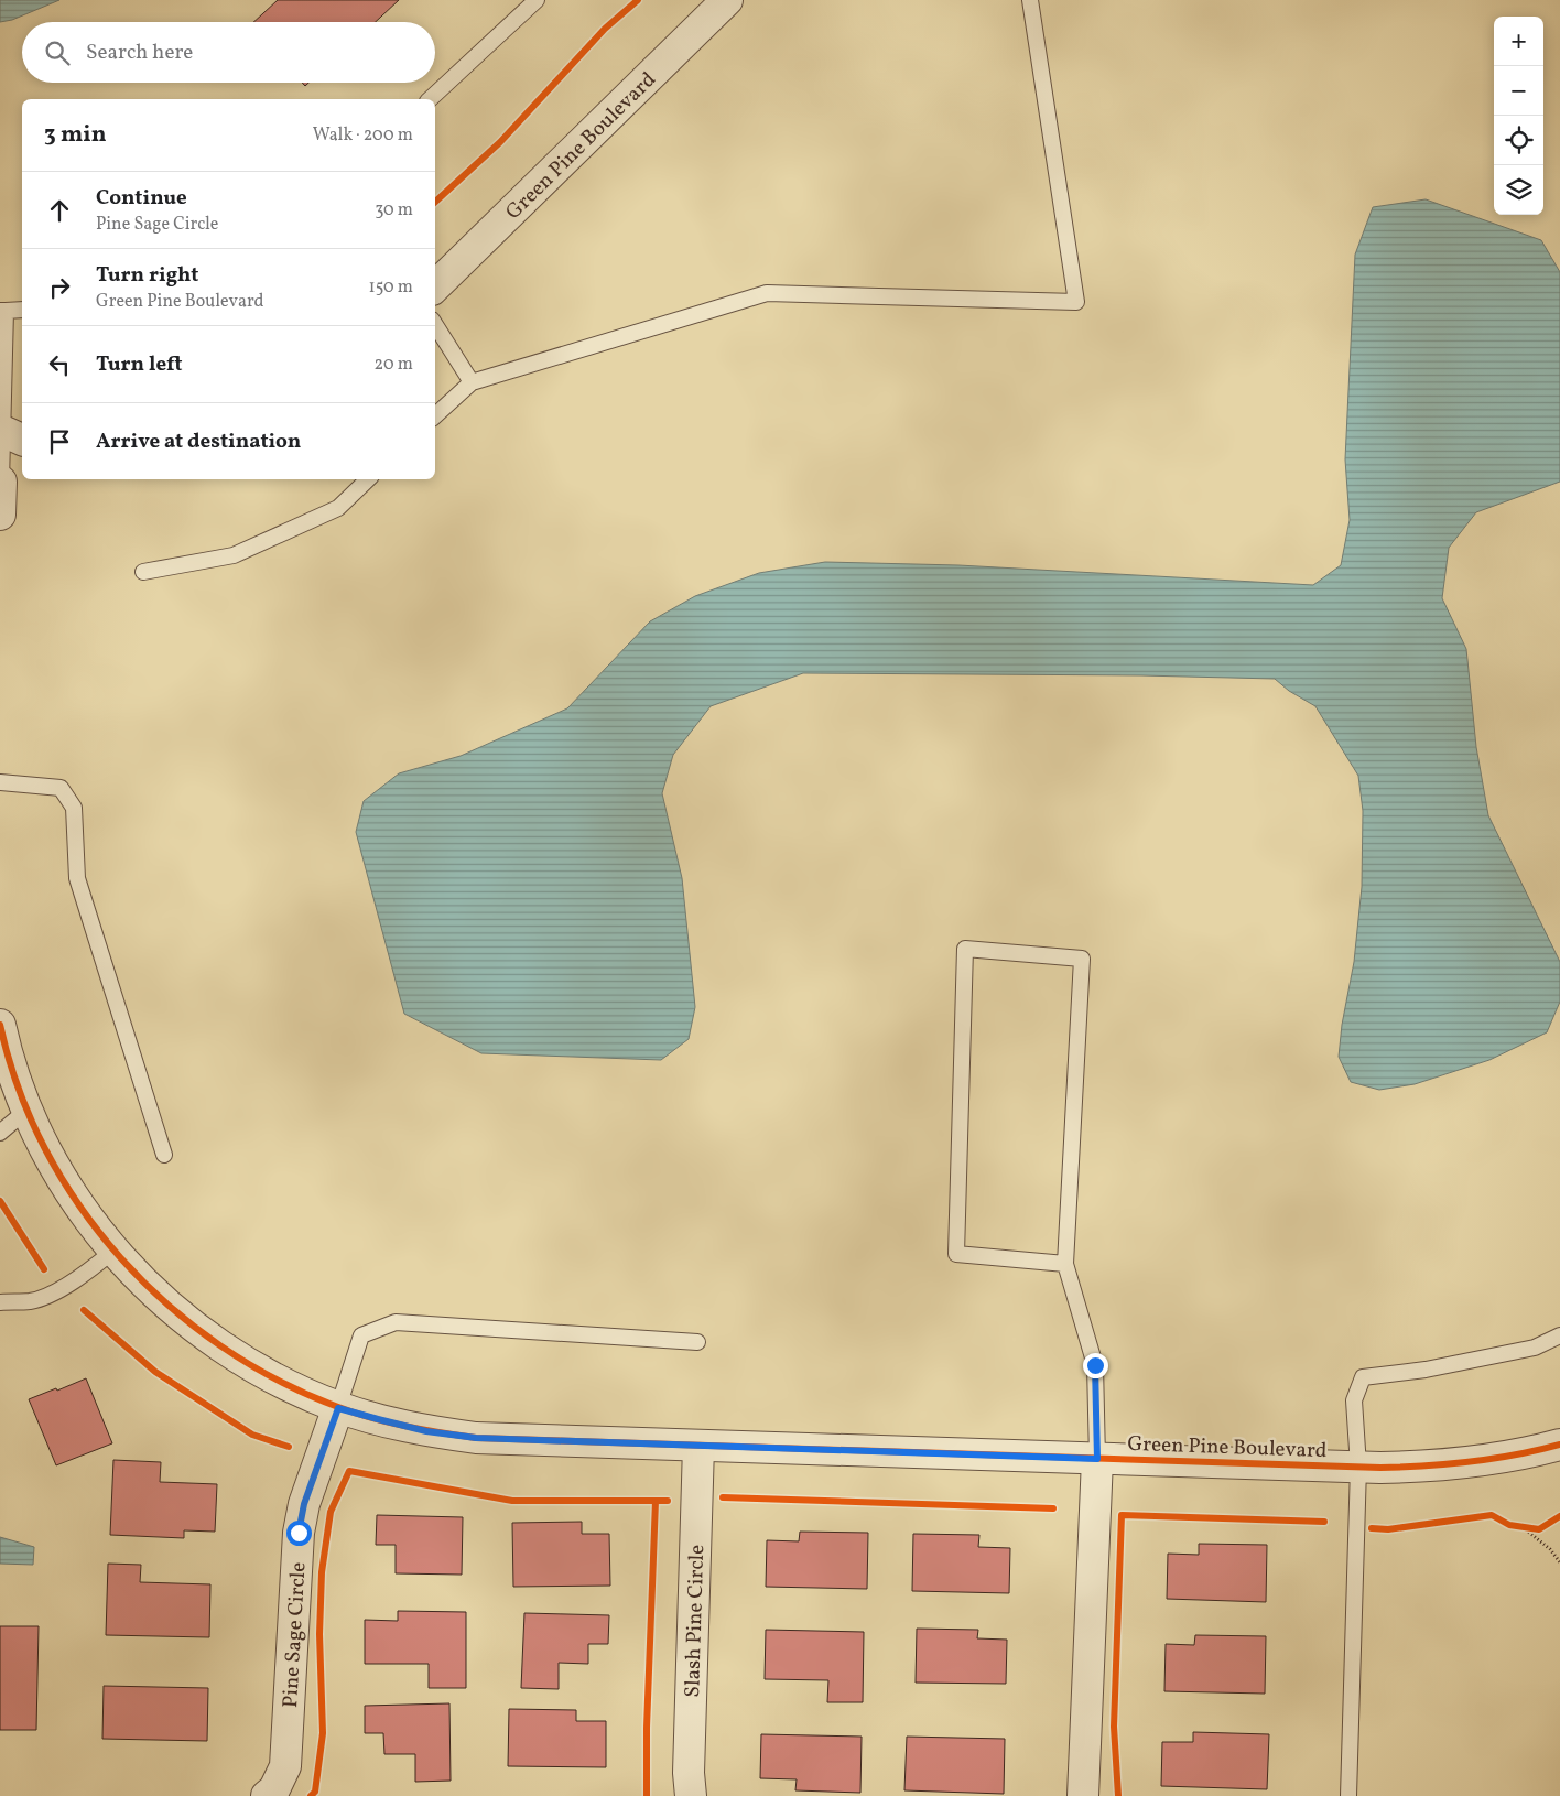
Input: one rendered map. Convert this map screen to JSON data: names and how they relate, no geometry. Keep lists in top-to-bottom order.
{
  "streets": {
    "street": ["Green Pine Boulevard", "Slash Pine Circle", "Pine Sage Circle"]
  },
  "crossings": [
    ["Green Pine Boulevard", "Slash Pine Circle"],
    ["Green Pine Boulevard", "Pine Sage Circle"]
  ],
  "page": {
    "map_buttons": ["+", "−"],
    "search": "Search here",
    "heading": ["3 min", "Walk · 200 m"],
    "list": [
      ["Continue", "Pine Sage Circle", "30 m"],
      ["Turn right", "Green Pine Boulevard", "150 m"],
      ["Turn left", "20 m"],
      "Arrive at destination"
    ]
  }
}
